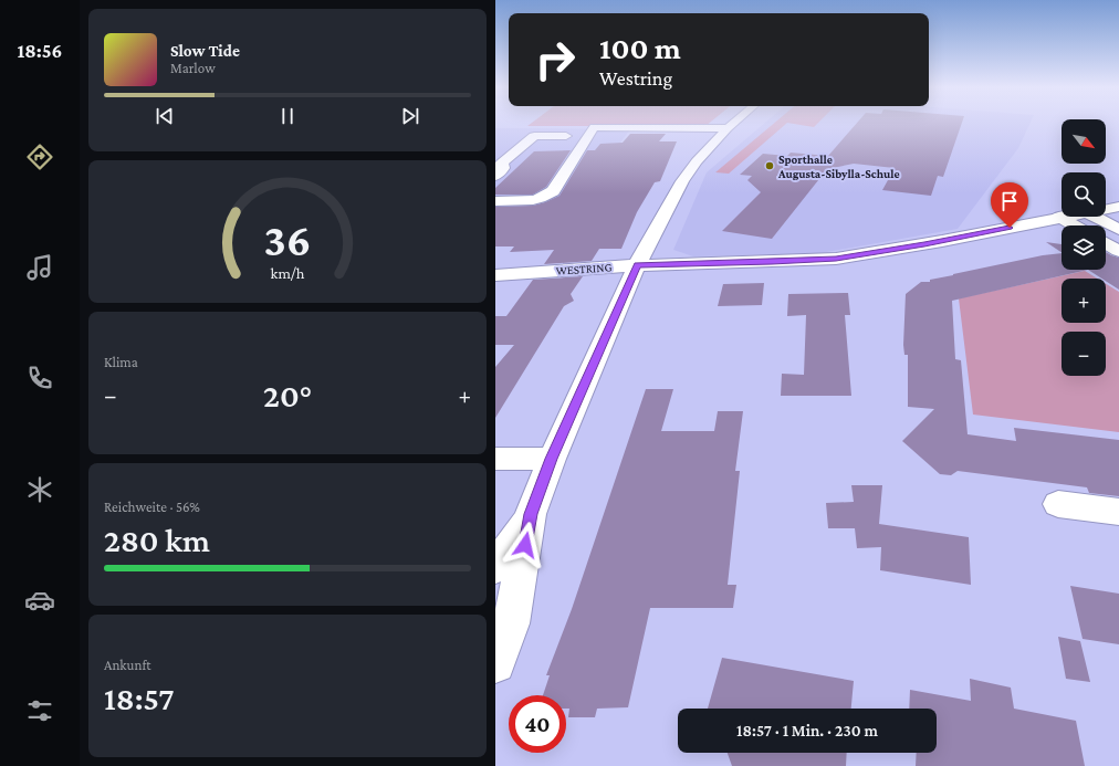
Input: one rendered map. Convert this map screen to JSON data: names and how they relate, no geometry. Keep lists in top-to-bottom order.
{
  "streets": {
    "street": ["WESTRING"]
  },
  "places": ["Sporthalle Augusta-Sibylla-Schule"],
  "north": "bottom right",
  "page": {
    "tabs": "18:56",
    "turn": ["100 m", "Westring"],
    "song": ["Slow Tide", "Marlow"],
    "map_buttons": ["+", "−"],
    "tile": [
      "Klima",
      ["Reichweite · 56%", "280 km"],
      ["Ankunft", "18:57"]
    ],
    "heat": ["−", "20°", "+"],
    "limit": "40",
    "trip": "18:57 · 1 Min. · 230 m",
    "gauge": ["36", "km/h"]
  }
}
